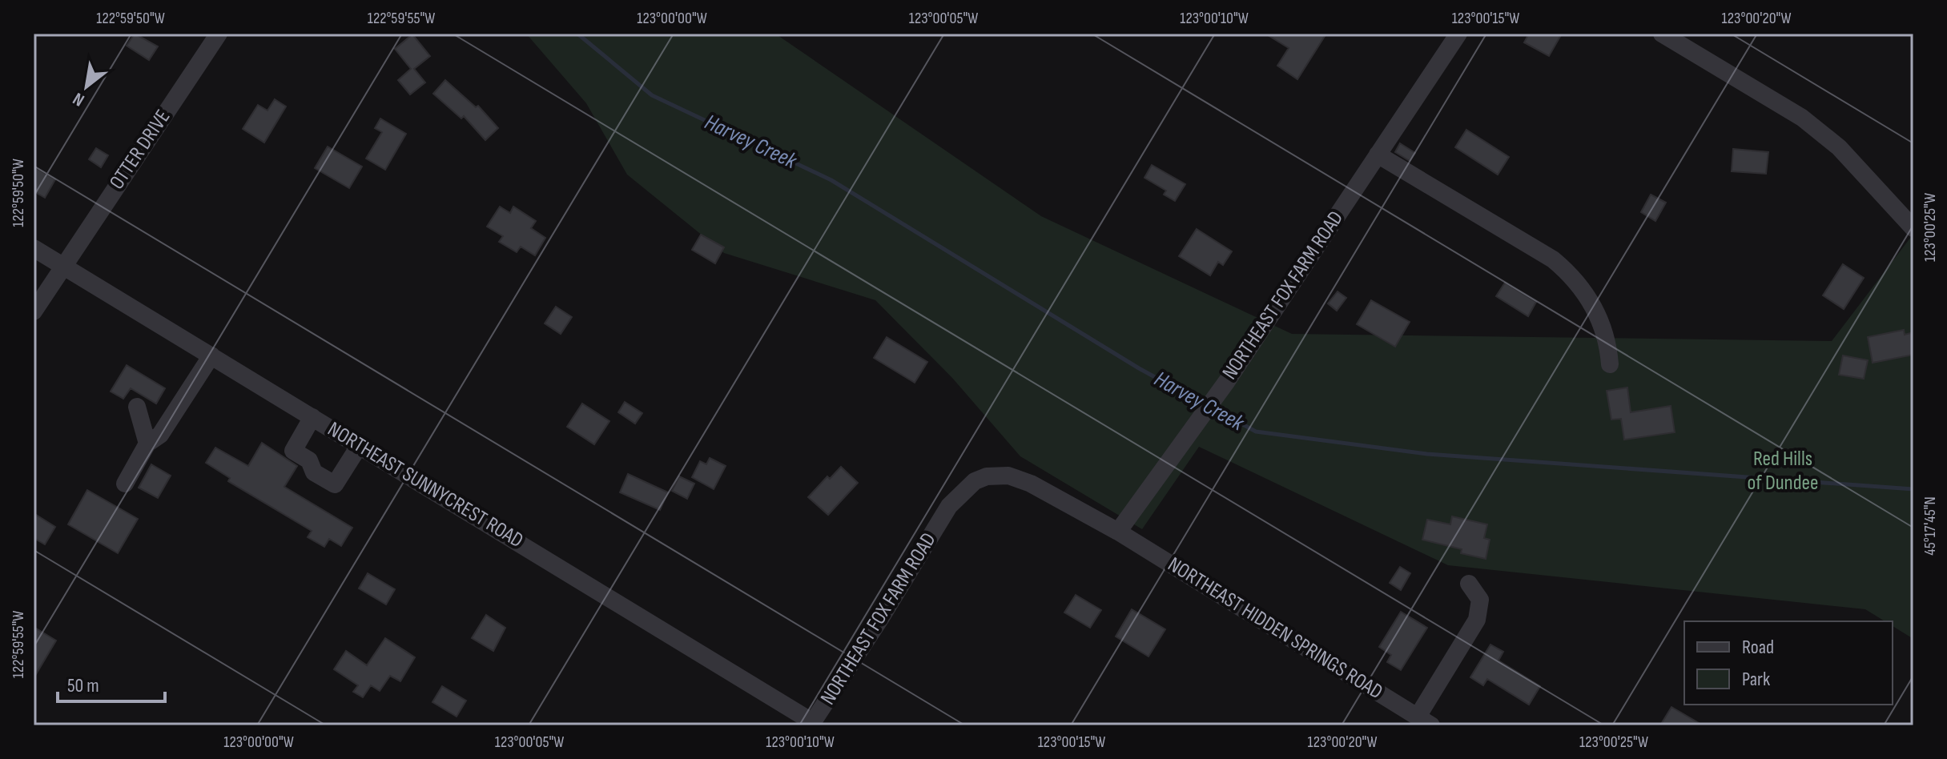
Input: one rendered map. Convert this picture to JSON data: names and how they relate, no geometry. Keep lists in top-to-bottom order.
{
  "streets": {
    "street": [
      "OTTER DRIVE",
      "NORTHEAST FOX FARM ROAD",
      "NORTHEAST SUNNYCREST ROAD",
      "NORTHEAST HIDDEN SPRINGS ROAD"
    ]
  },
  "crossings": [
    ["OTTER DRIVE", "NORTHEAST SUNNYCREST ROAD"],
    ["NORTHEAST FOX FARM ROAD", "NORTHEAST SUNNYCREST ROAD"],
    ["NORTHEAST FOX FARM ROAD", "NORTHEAST HIDDEN SPRINGS ROAD"]
  ],
  "water": ["Harvey Creek"],
  "parks": ["Red Hills of Dundee"],
  "legend": ["Road", "Park"],
  "scale_bar": "50 m",
  "north": "bottom left",
  "coordinates": [
    "122°59'50\"W",
    "122°59'55\"W",
    "123°00'00\"W",
    "123°00'05\"W",
    "123°00'10\"W",
    "123°00'15\"W",
    "123°00'20\"W",
    "123°00'25\"W",
    "45°17'45\"N"
  ]
}
